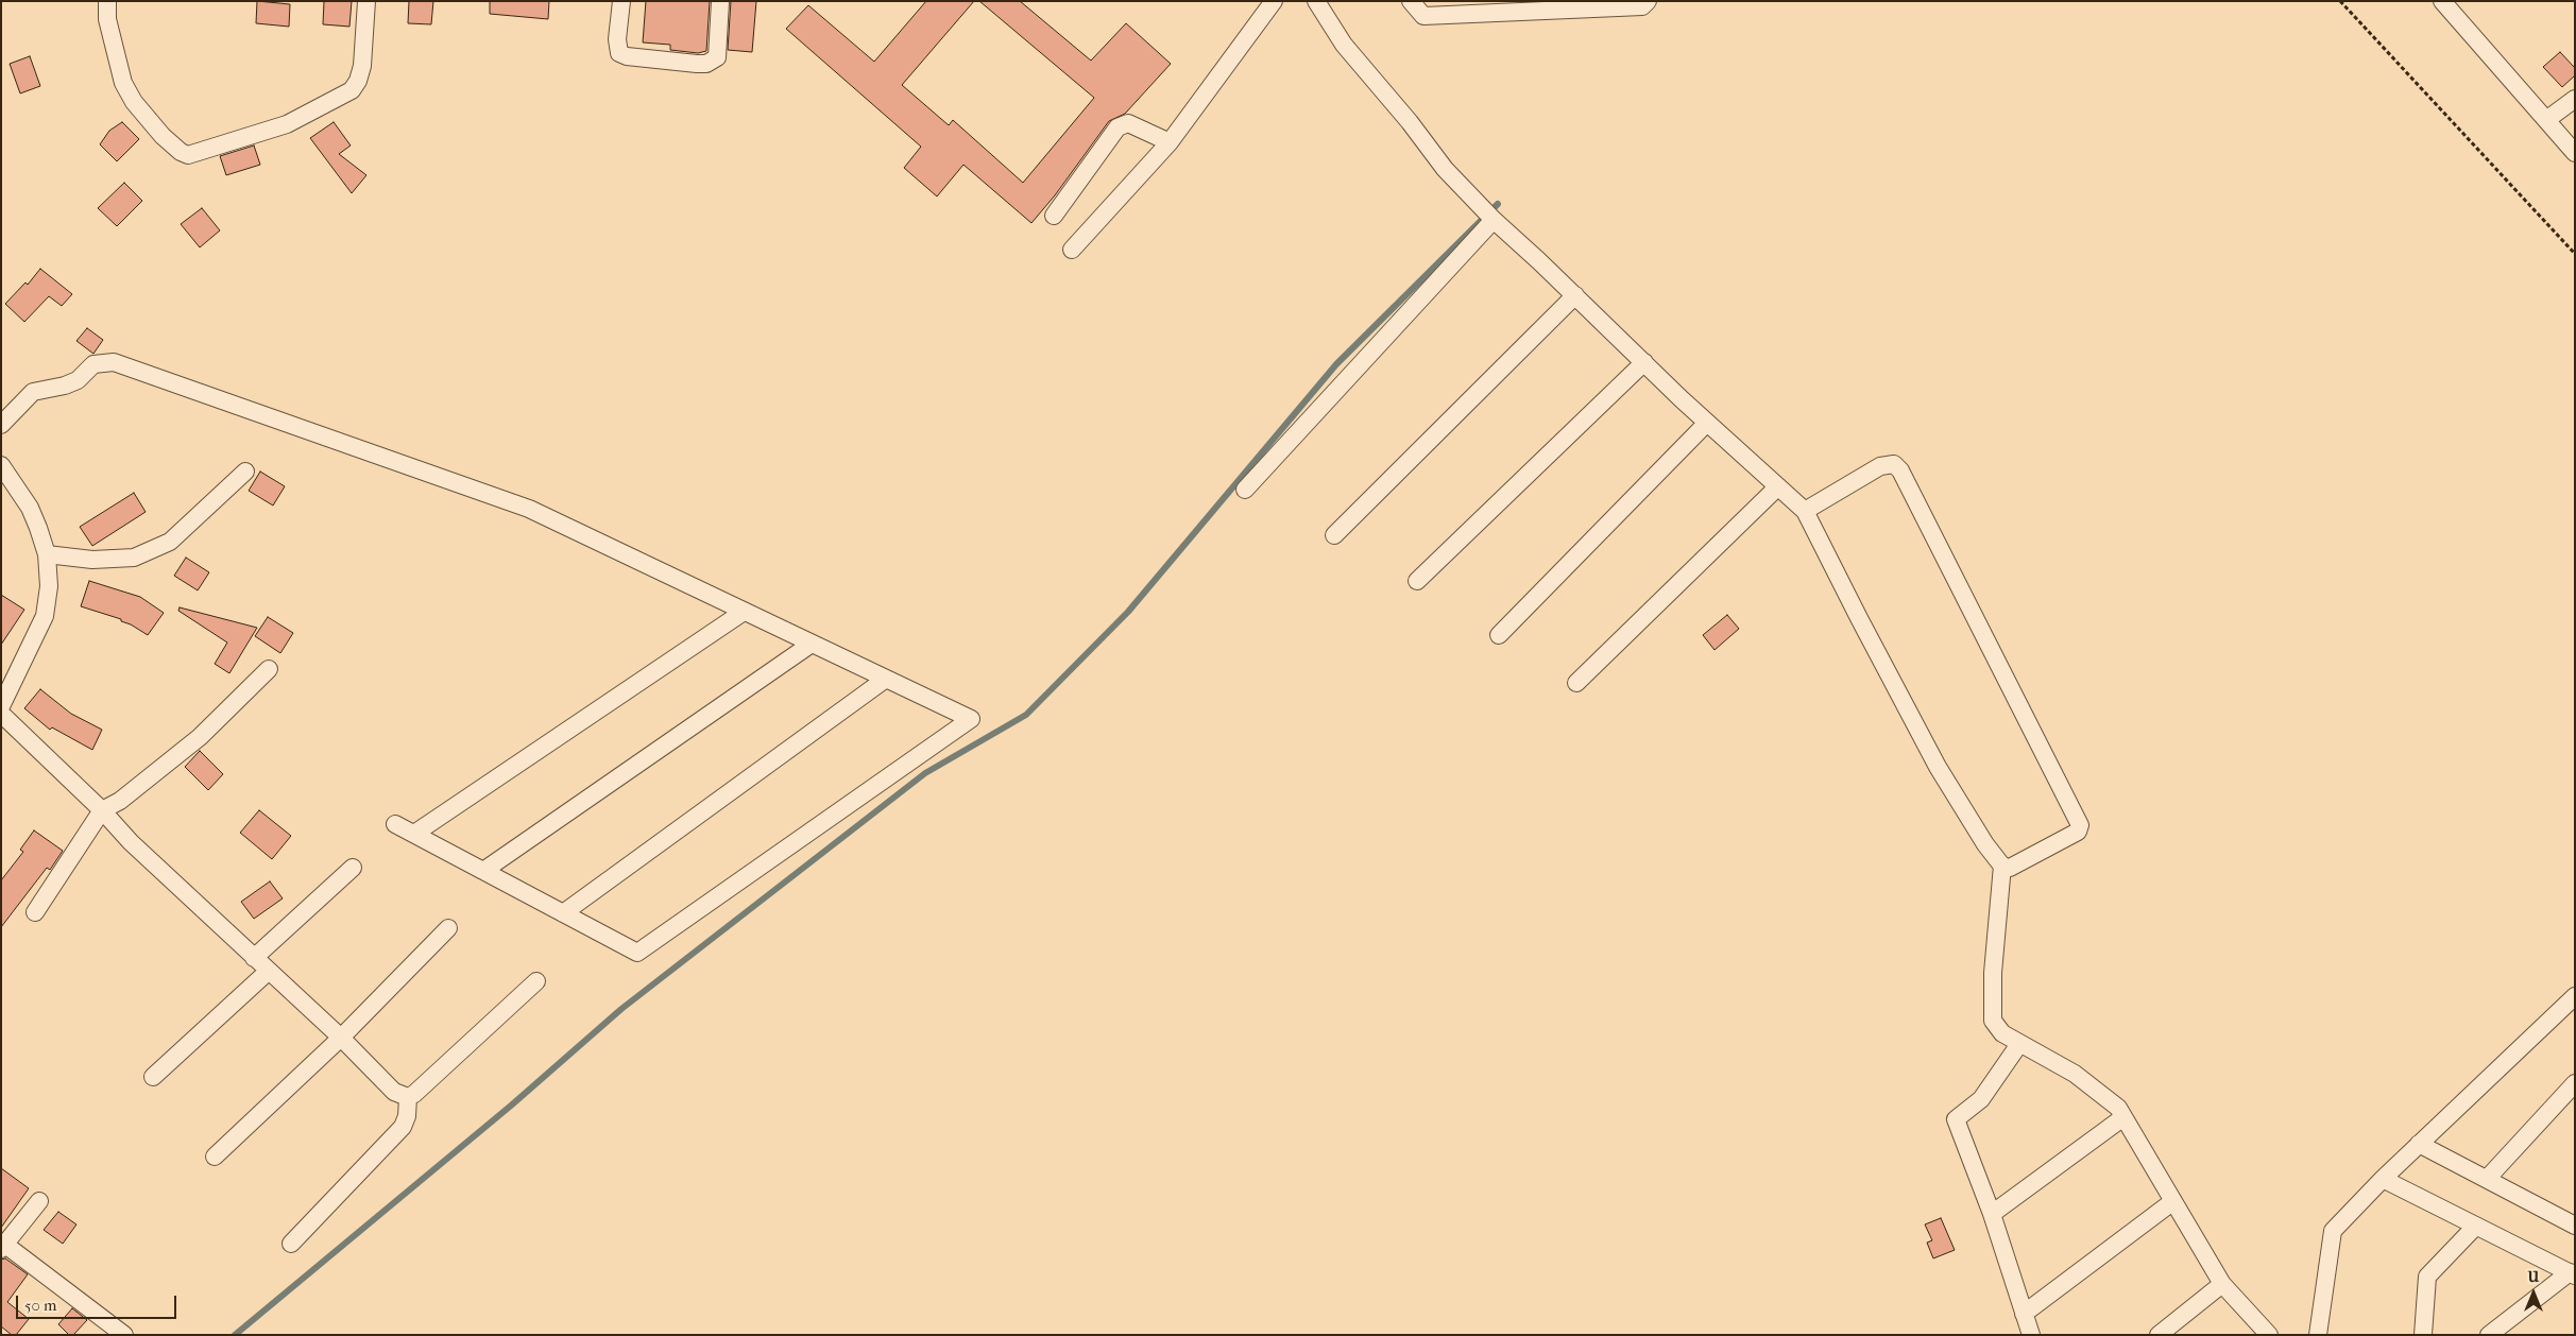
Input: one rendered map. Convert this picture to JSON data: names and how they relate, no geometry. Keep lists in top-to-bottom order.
{
  "scale_bar": "50 m",
  "north": "top"
}
